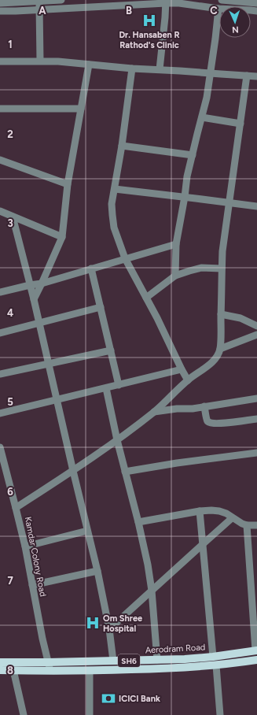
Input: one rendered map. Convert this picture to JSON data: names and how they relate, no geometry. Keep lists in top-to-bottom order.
{
  "streets": {
    "main road": ["Aerodram Road", "SH6"],
    "street": ["Kamdar Colony Road"]
  },
  "crossings": [
    ["Kamdar Colony Road", "Aerodram Road"]
  ],
  "places": {
    "hospital": ["Dr. Hansaben R Rathod's Clinic", "Om Shree Hospital"],
    "bank": ["ICICI Bank"]
  },
  "north": "bottom",
  "grid": {
    "columns": ["A", "B", "C"],
    "rows": [
      "1",
      "2",
      "3",
      "4",
      "5",
      "6",
      "7",
      "8"
    ]
  }
}
